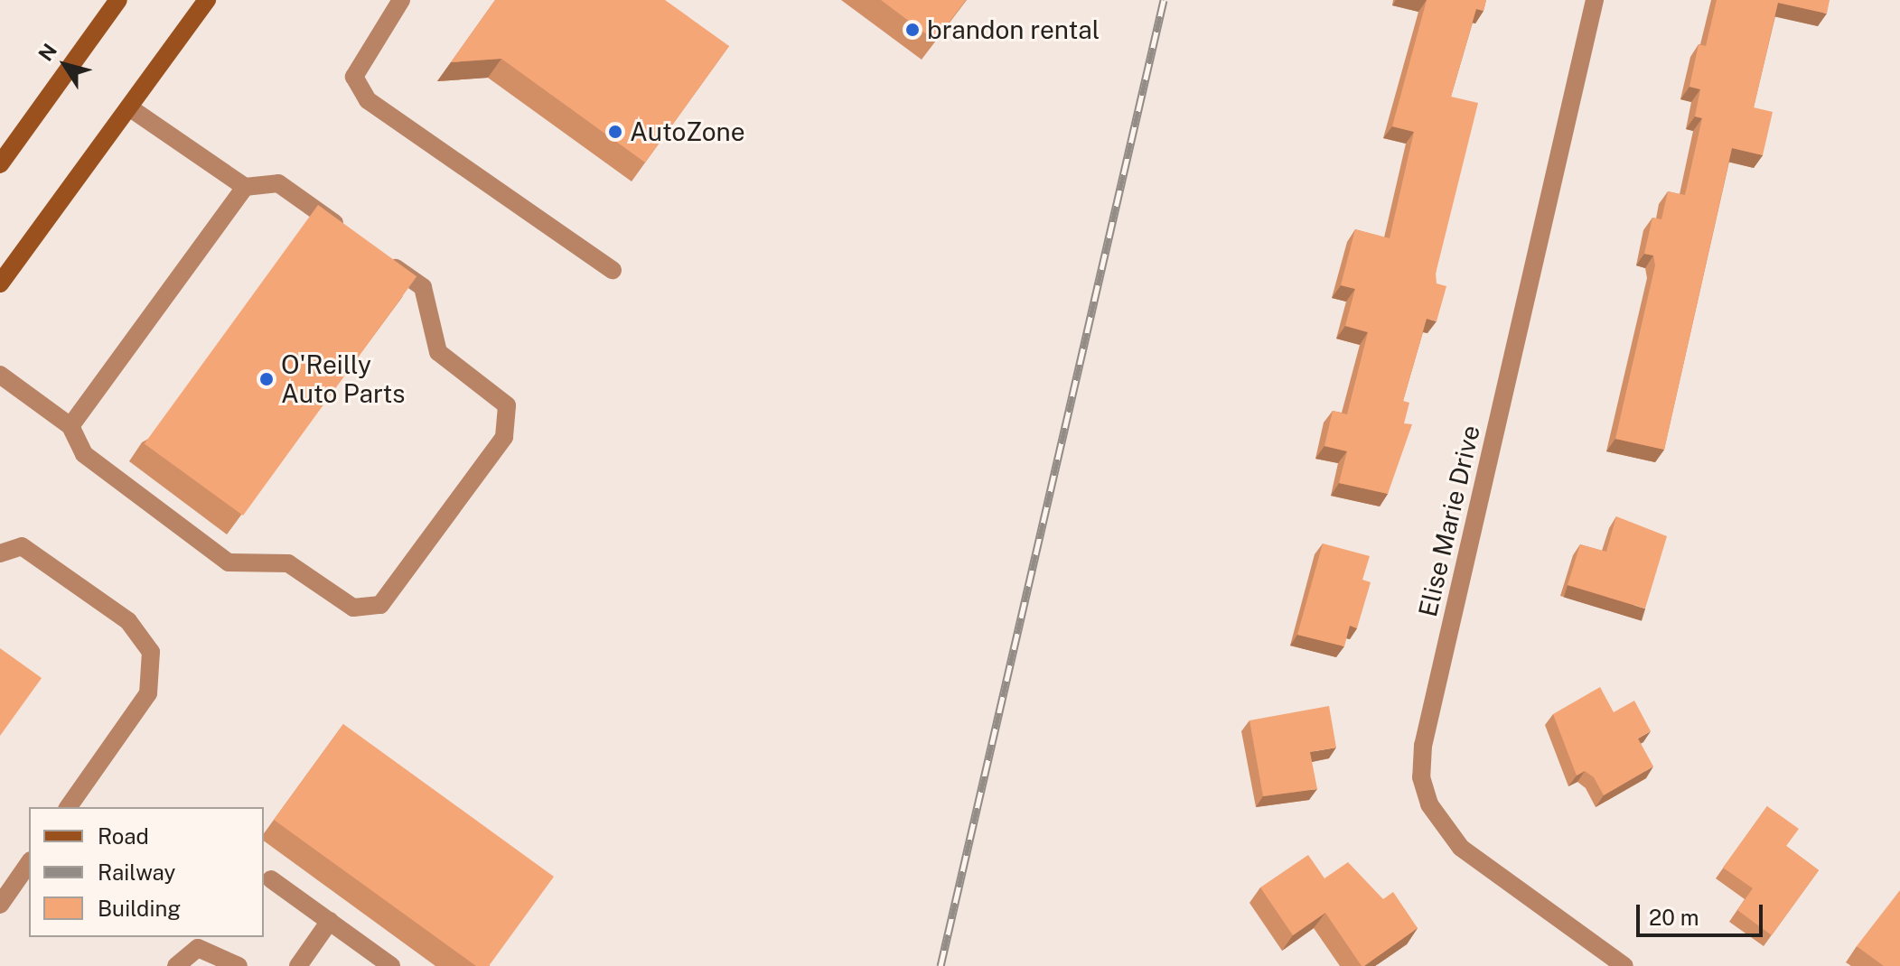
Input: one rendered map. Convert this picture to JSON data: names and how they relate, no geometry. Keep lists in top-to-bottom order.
{
  "streets": {
    "street": ["Elise Marie Drive"]
  },
  "places": ["brandon rental", "AutoZone", "O'Reilly Auto Parts"],
  "legend": ["Road", "Railway", "Building"],
  "scale_bar": "20 m",
  "north": "top left"
}
